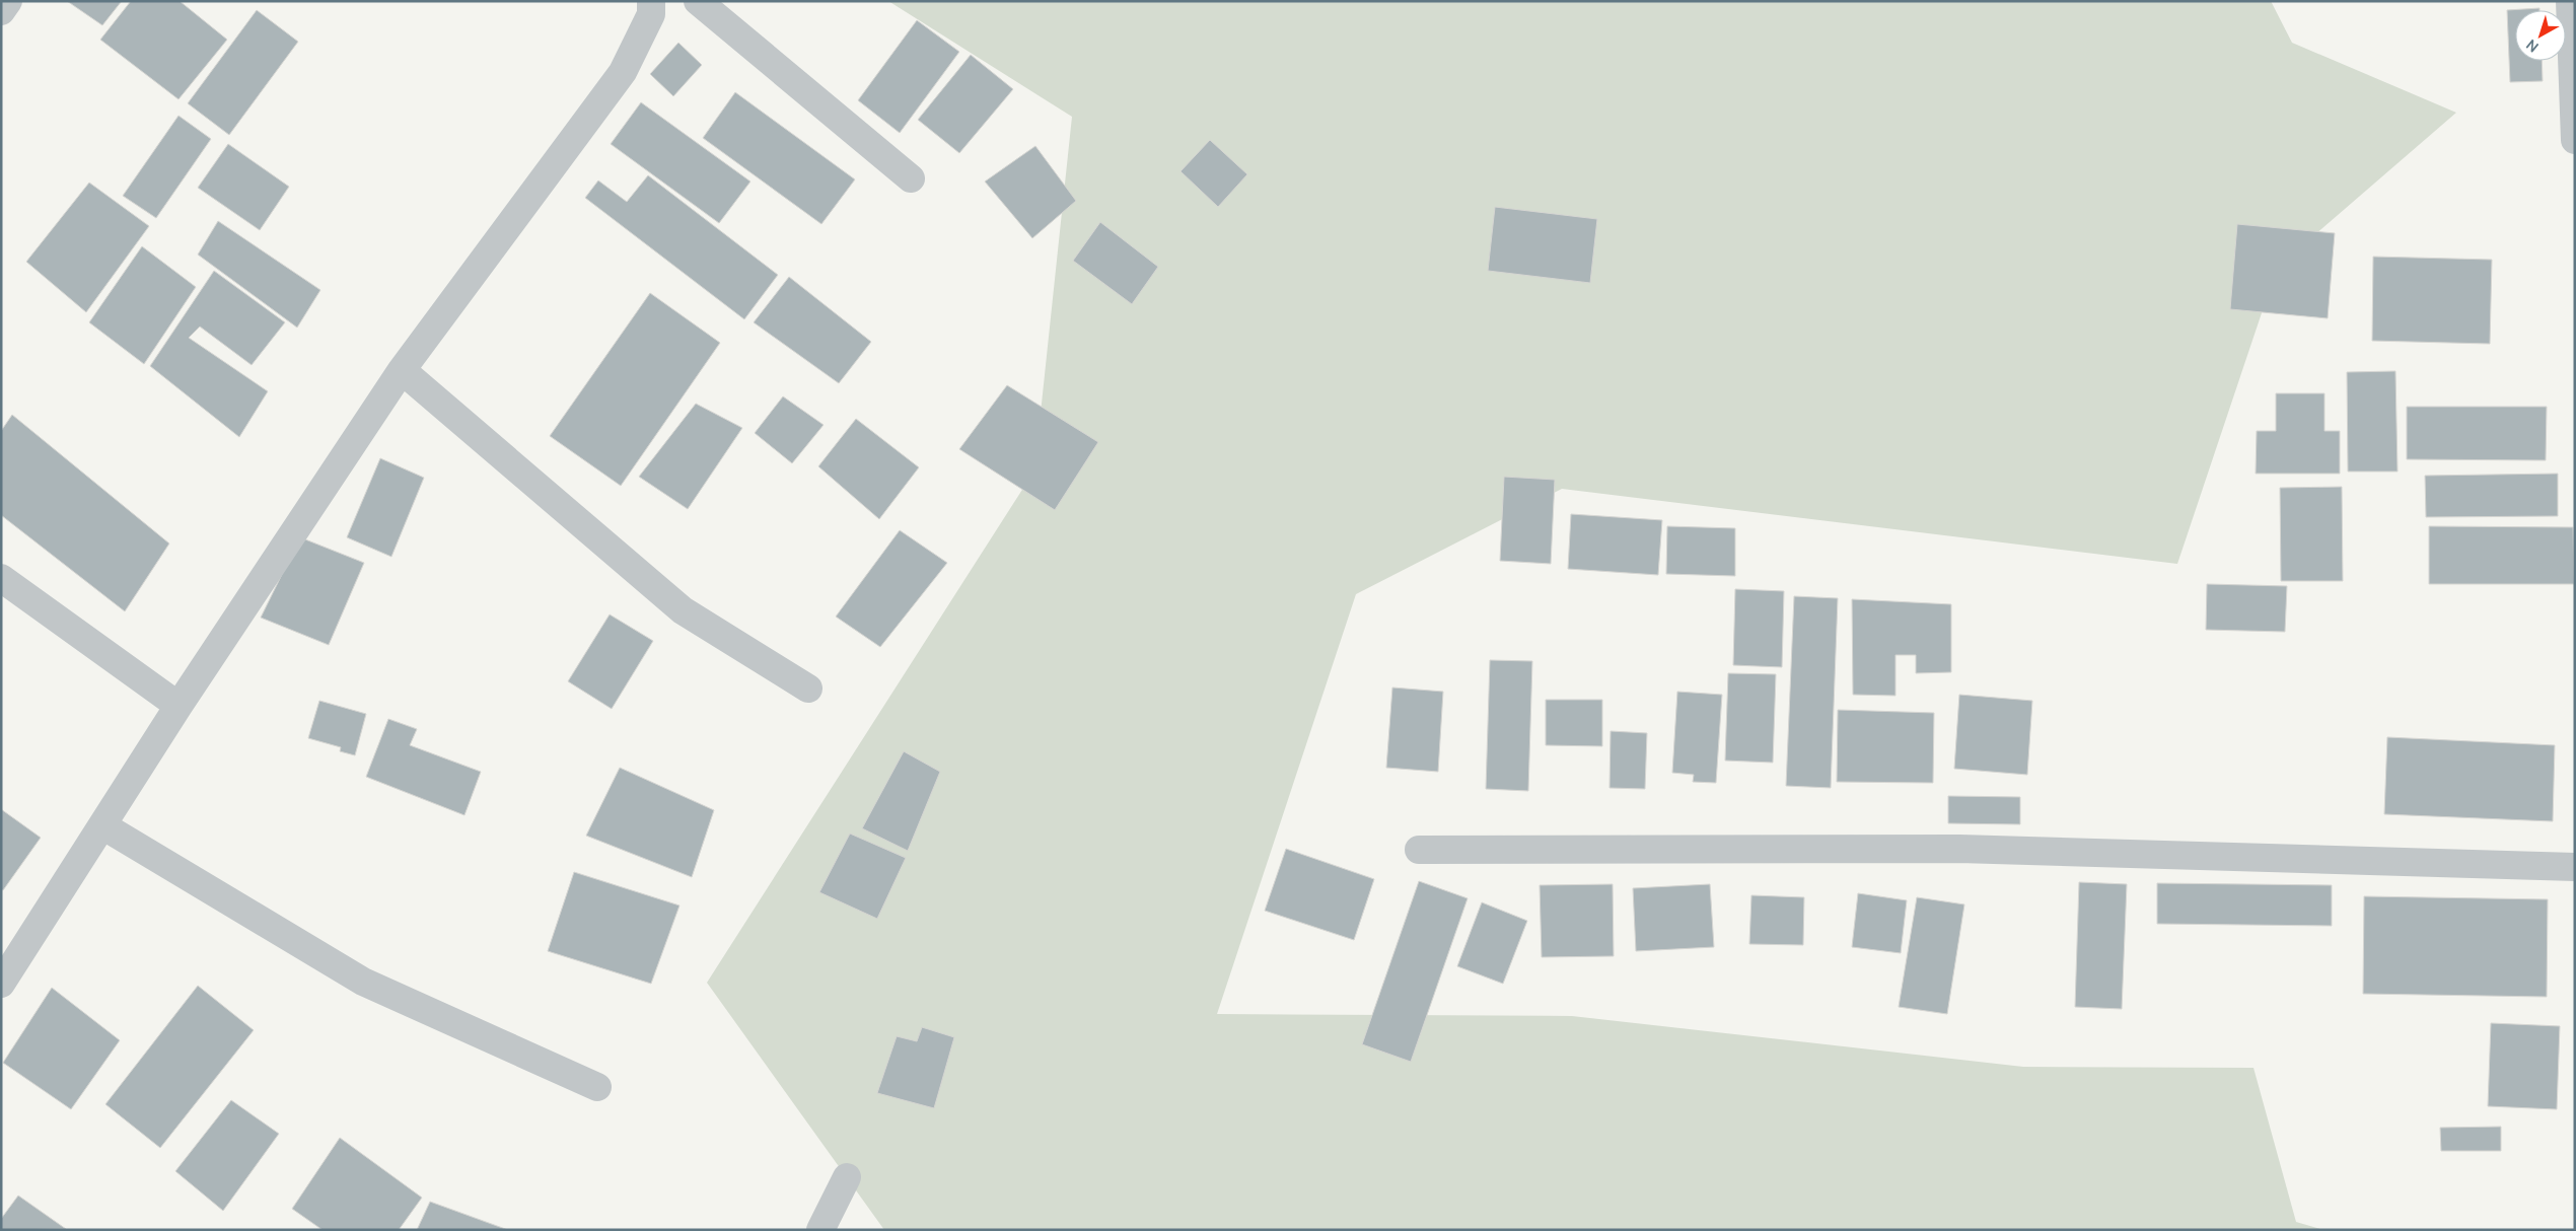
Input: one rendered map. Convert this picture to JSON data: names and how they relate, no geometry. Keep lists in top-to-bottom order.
{
  "north": "bottom left"
}
